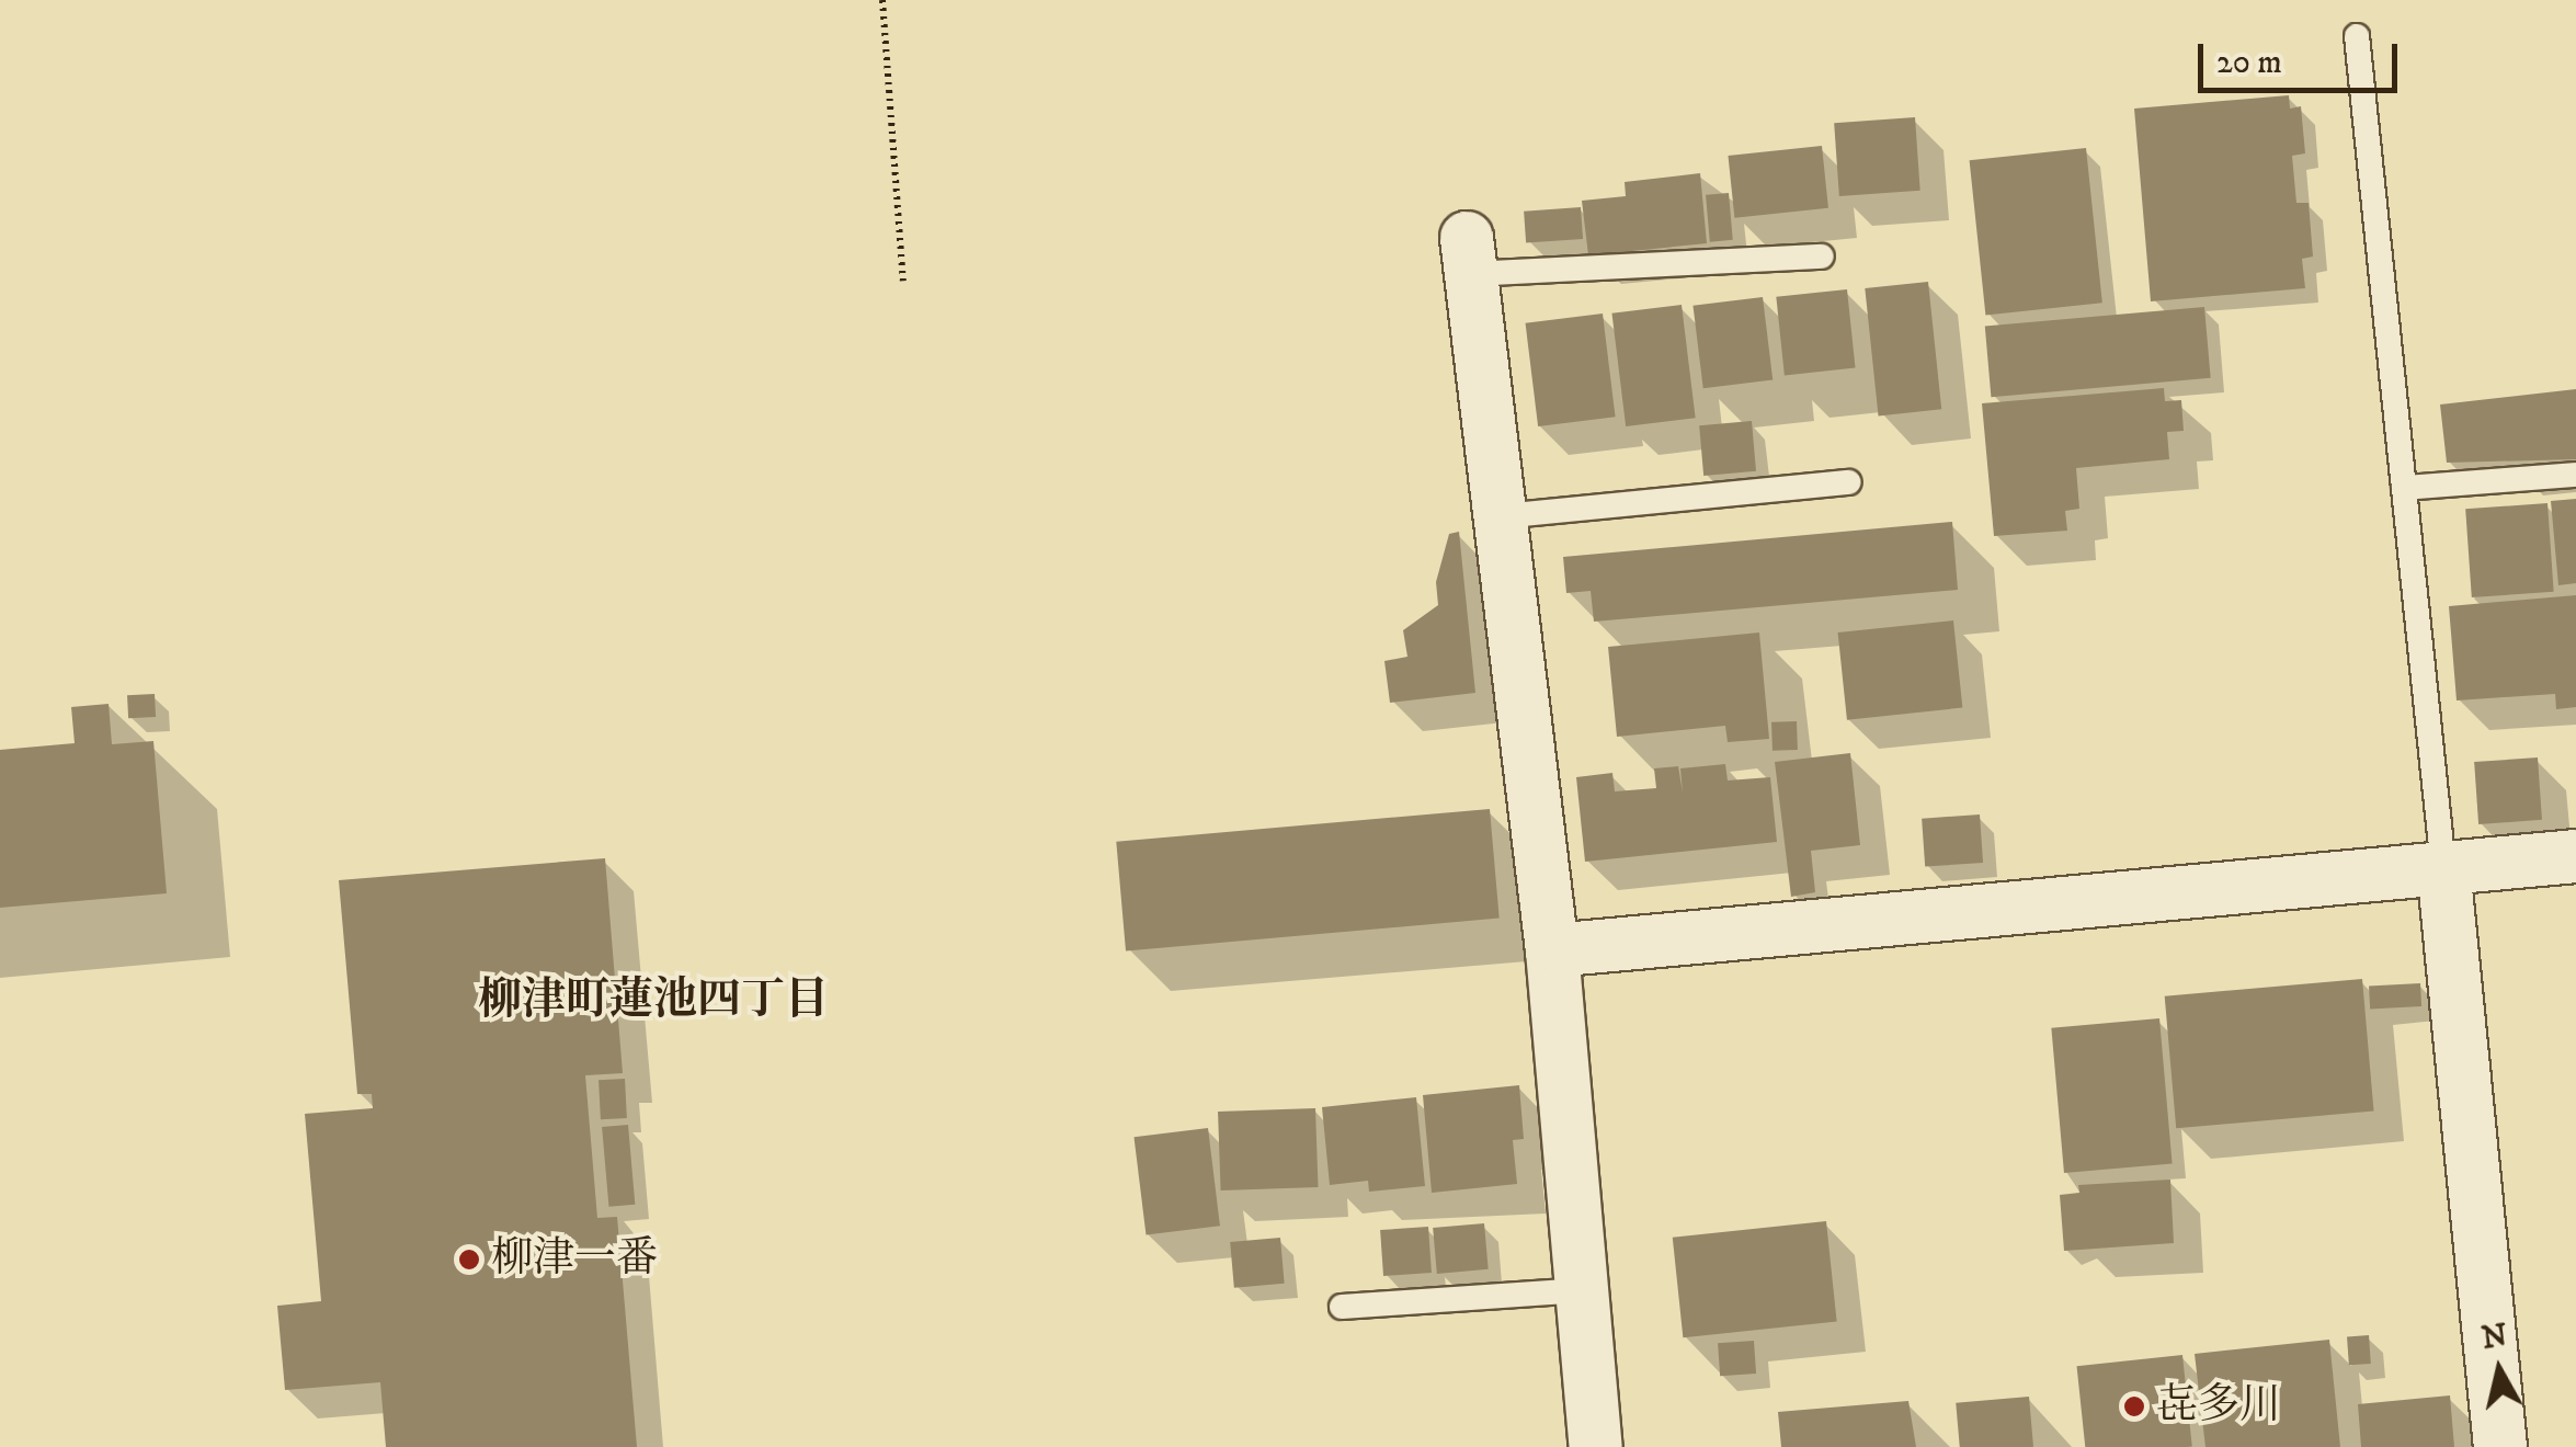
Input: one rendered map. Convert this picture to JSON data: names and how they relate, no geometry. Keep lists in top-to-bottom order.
{
  "districts": ["柳津町蓮池四丁目"],
  "places": ["柳津一番", "㐂多川"],
  "scale_bar": "20 m",
  "north": "top"
}
